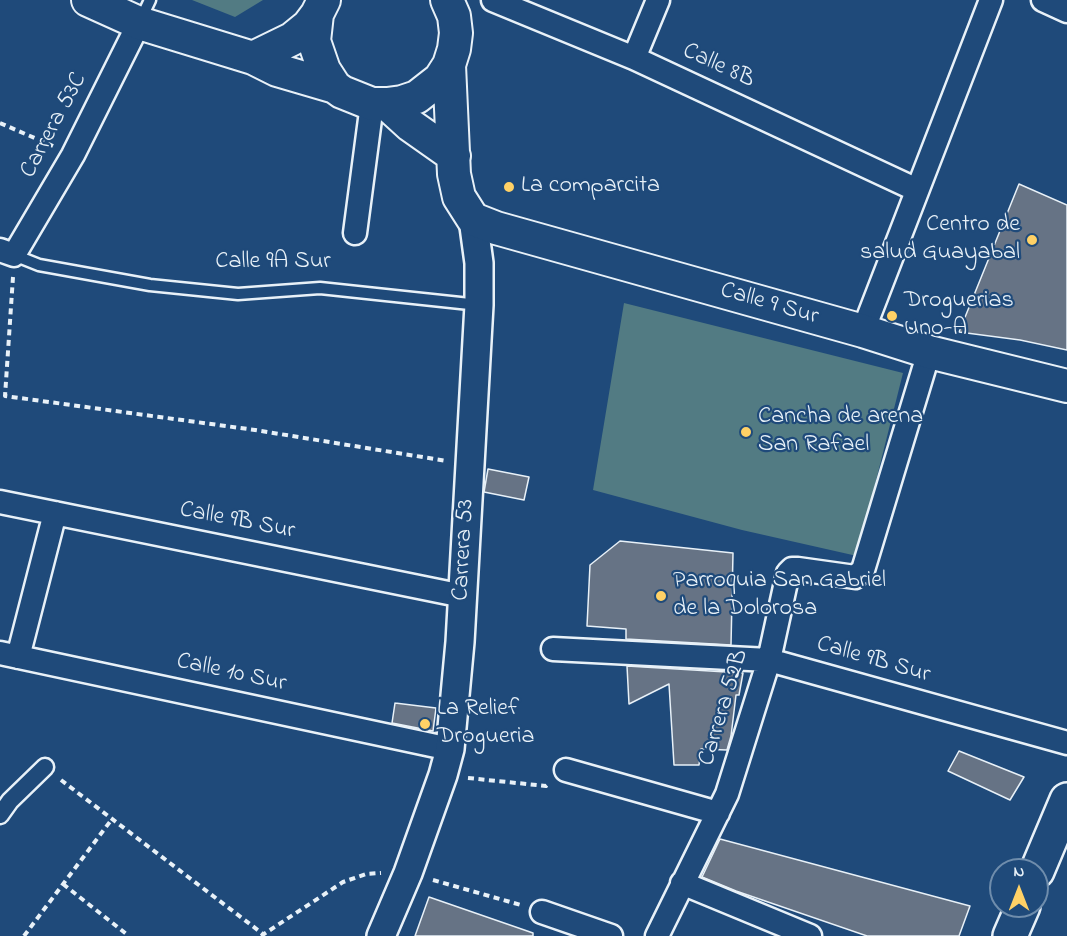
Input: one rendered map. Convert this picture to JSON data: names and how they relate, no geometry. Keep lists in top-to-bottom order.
{
  "streets": {
    "main road": ["Calle 9 Sur", "Carrera 53"],
    "street": [
      "Calle 8B",
      "Carrera 53C",
      "Calle 9B Sur",
      "Calle 10 Sur",
      "Carrera 52B"
    ],
    "lane": ["Calle 9A Sur"]
  },
  "crossings": [
    ["Carrera 53C", "Calle 9A Sur"],
    ["Calle 9A Sur", "Carrera 53"],
    ["Calle 9 Sur", "Carrera 53"],
    ["Calle 9 Sur", "Carrera 52B"],
    ["Calle 9B Sur", "Carrera 53"],
    ["Calle 9B Sur", "Carrera 52B"],
    ["Carrera 53", "Calle 10 Sur"]
  ],
  "places": [
    "La comparcita",
    "Centro de salud Guayabal",
    "Droguerias Uno-A",
    "Cancha de arena San Rafael",
    "Parroquia San Gabriel de la Dolorosa",
    "La Relief Drogueria"
  ],
  "north": "top"
}
